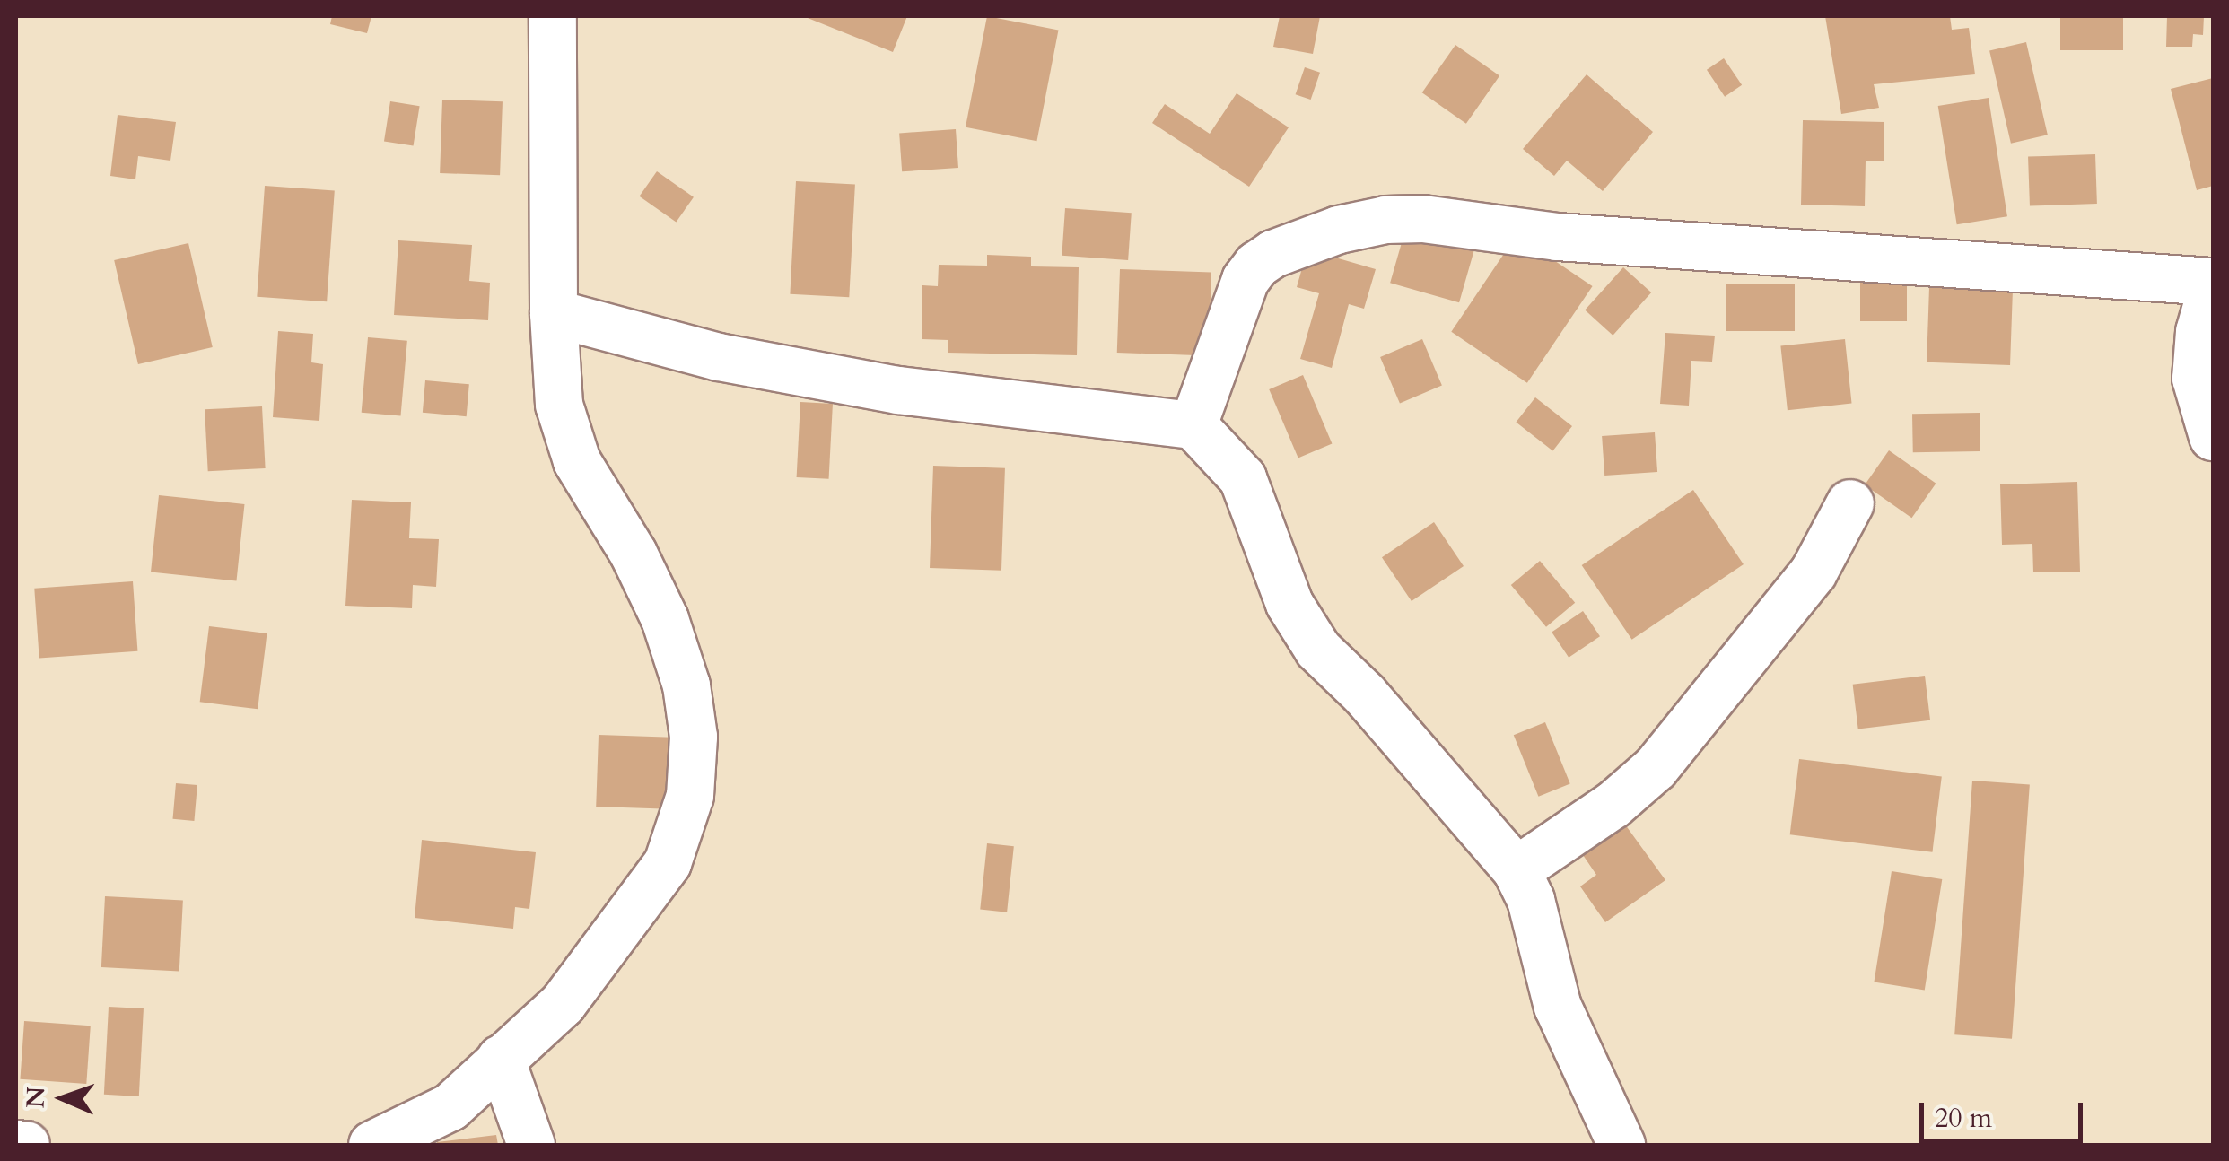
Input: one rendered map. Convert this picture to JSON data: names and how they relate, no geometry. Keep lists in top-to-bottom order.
{
  "scale_bar": "20 m",
  "north": "left"
}
